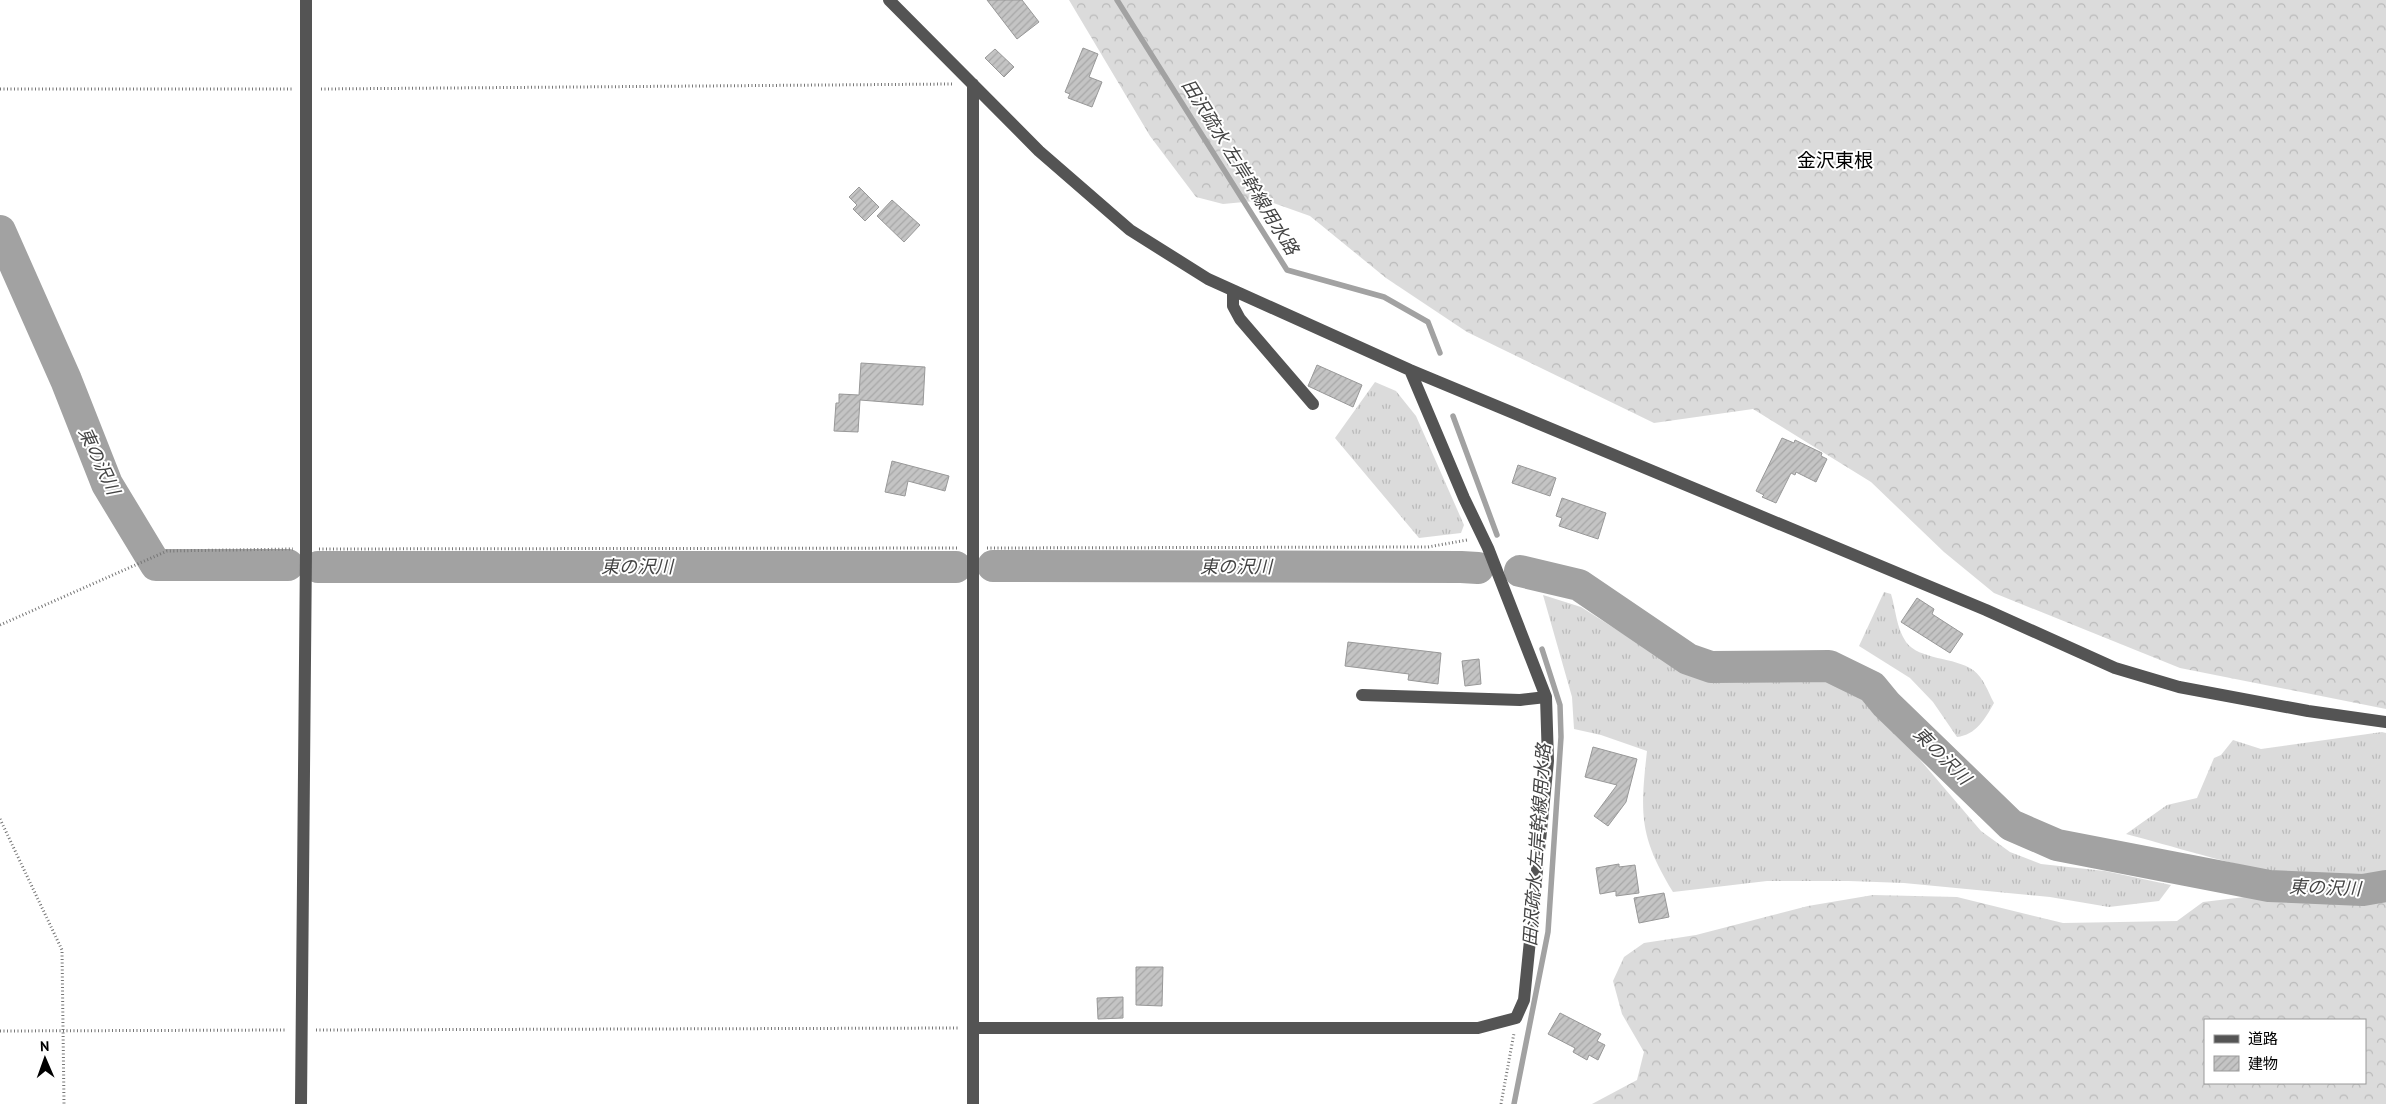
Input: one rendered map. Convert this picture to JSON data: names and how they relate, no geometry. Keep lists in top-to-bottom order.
{
  "districts": ["金沢東根"],
  "water": ["田沢疏水 左岸幹線用水路", "東の沢川"],
  "legend": ["道路", "建物"],
  "north": "top"
}
